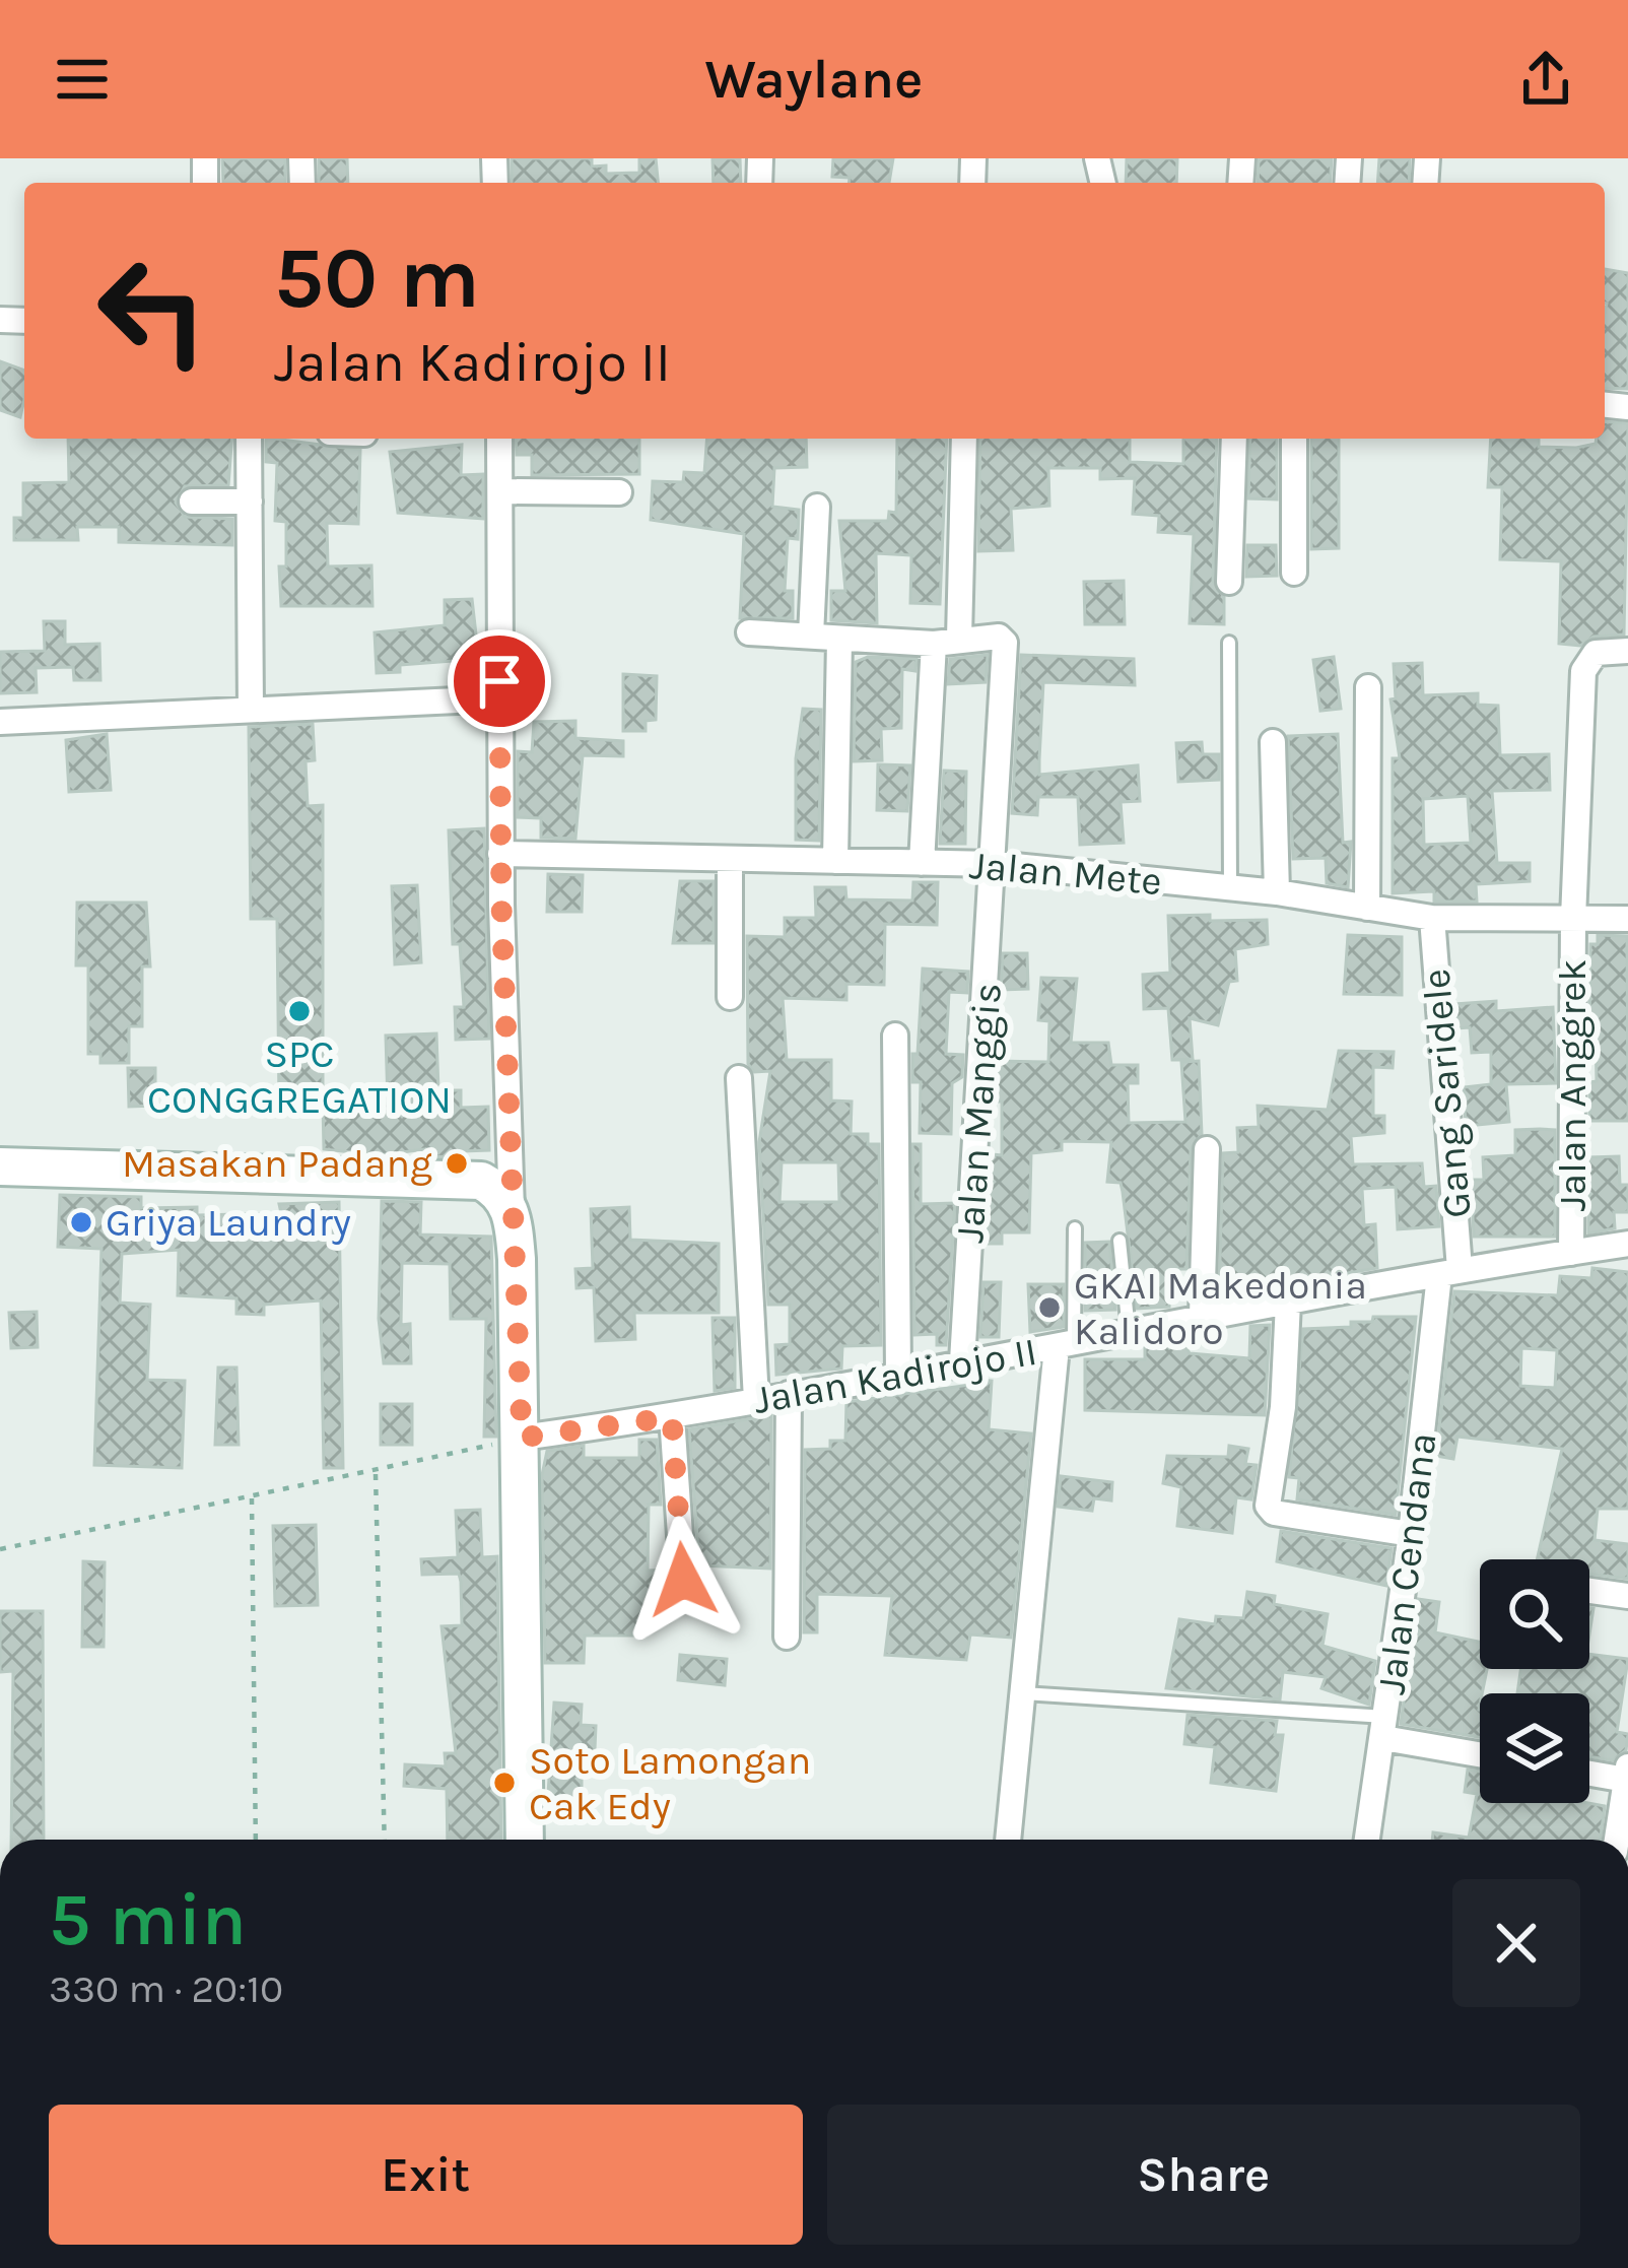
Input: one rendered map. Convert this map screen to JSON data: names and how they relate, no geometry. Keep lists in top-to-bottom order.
{
  "streets": {
    "street": [
      "Jalan Mete",
      "Jalan Anggrek",
      "Gang Saridele",
      "Jalan Manggis",
      "Jalan Kadirojo II",
      "Jalan Cendana"
    ]
  },
  "crossings": [
    ["Jalan Mete", "Jalan Anggrek"],
    ["Jalan Mete", "Gang Saridele"],
    ["Jalan Mete", "Jalan Manggis"],
    ["Jalan Anggrek", "Jalan Kadirojo II"],
    ["Gang Saridele", "Jalan Kadirojo II"],
    ["Gang Saridele", "Jalan Cendana"],
    ["Jalan Manggis", "Jalan Kadirojo II"],
    ["Jalan Kadirojo II", "Jalan Cendana"]
  ],
  "places": [
    "SPC CONGGREGATION",
    "Masakan Padang",
    "Griya Laundry",
    "GKAI Makedonia Kalidoro",
    "Soto Lamongan Cak Edy"
  ],
  "page": {
    "header": "Waylane",
    "turn": ["50 m", "Jalan Kadirojo II"],
    "heading": ["5 min", "330 m · 20:10"],
    "buttons": ["Exit", "Share"]
  }
}
